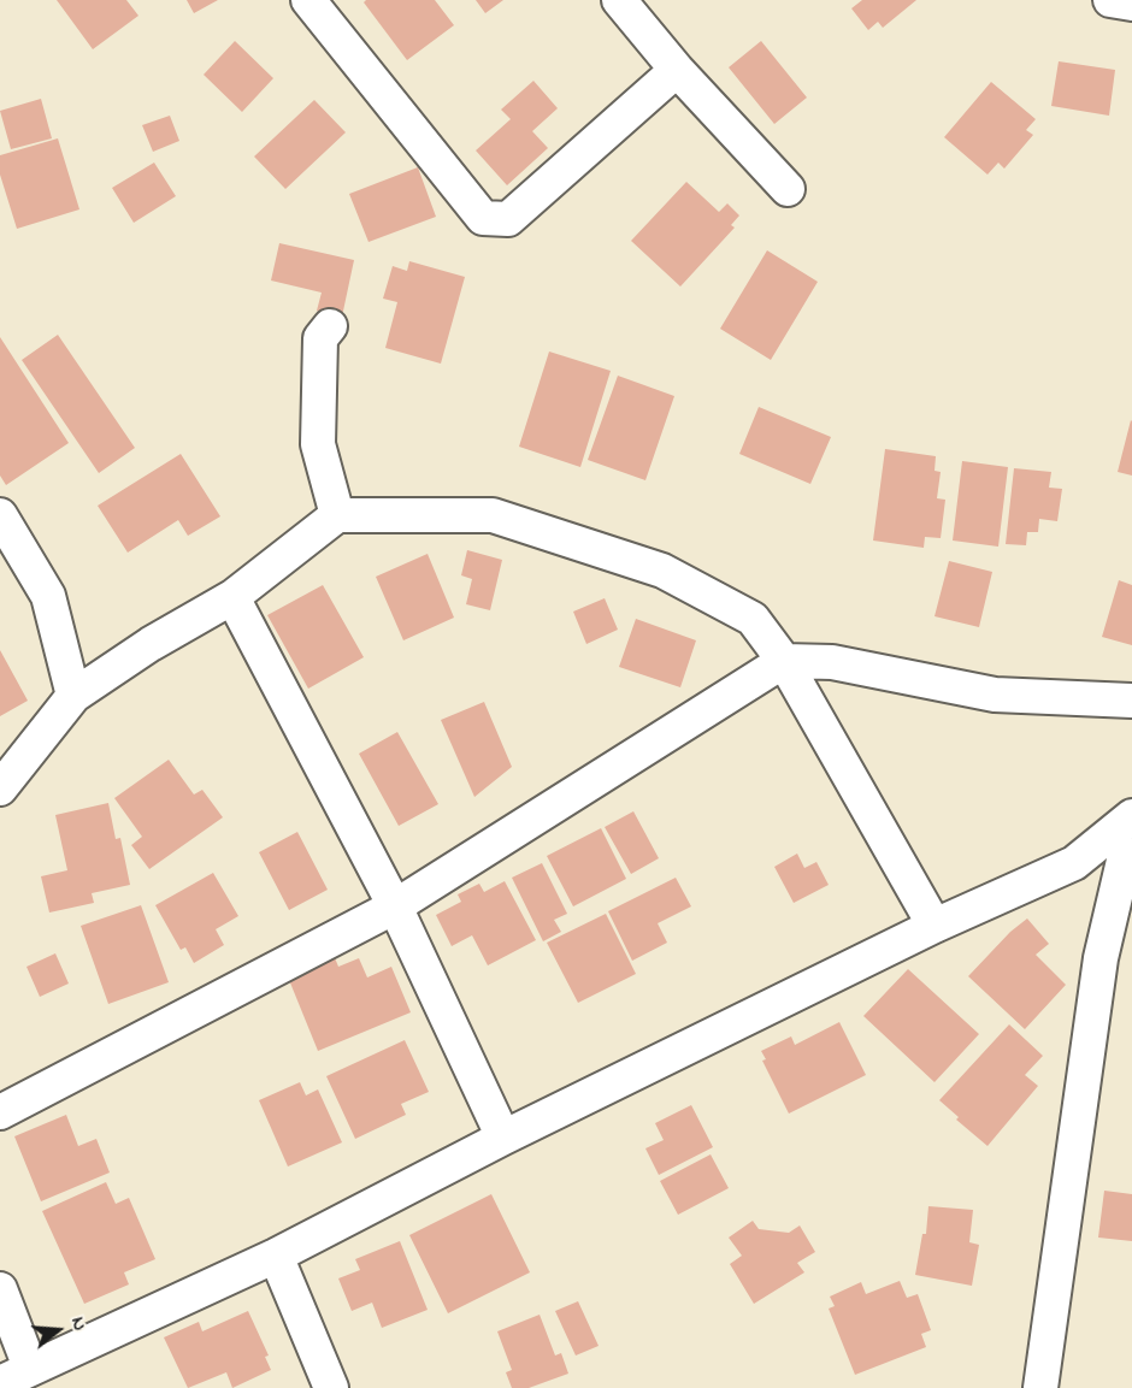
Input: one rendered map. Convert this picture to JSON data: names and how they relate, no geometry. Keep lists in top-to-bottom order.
{
  "north": "right"
}
